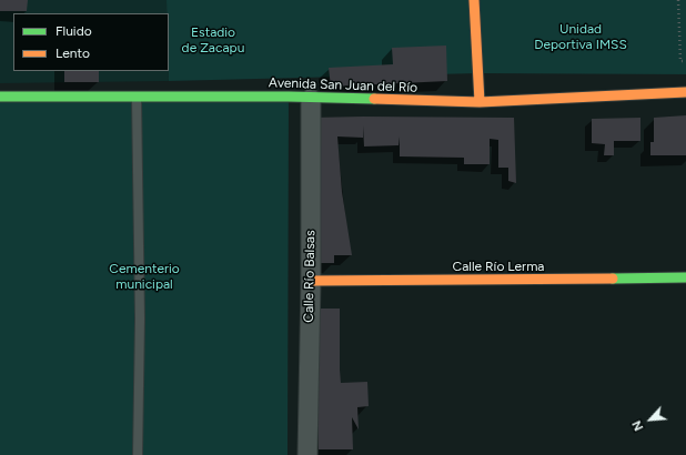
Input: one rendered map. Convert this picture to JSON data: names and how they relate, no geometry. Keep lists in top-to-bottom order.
{
  "streets": {
    "street": ["Avenida San Juan del Río", "Calle Río Lerma", "Calle Río Balsas"]
  },
  "crossings": [
    ["Avenida San Juan del Río", "Calle Río Balsas"],
    ["Calle Río Lerma", "Calle Río Balsas"]
  ],
  "parks": ["Unidad Deportiva IMSS", "Estadio de Zacapu", "Cementerio municipal"],
  "legend": ["Fluido", "Lento"],
  "north": "bottom left"
}
